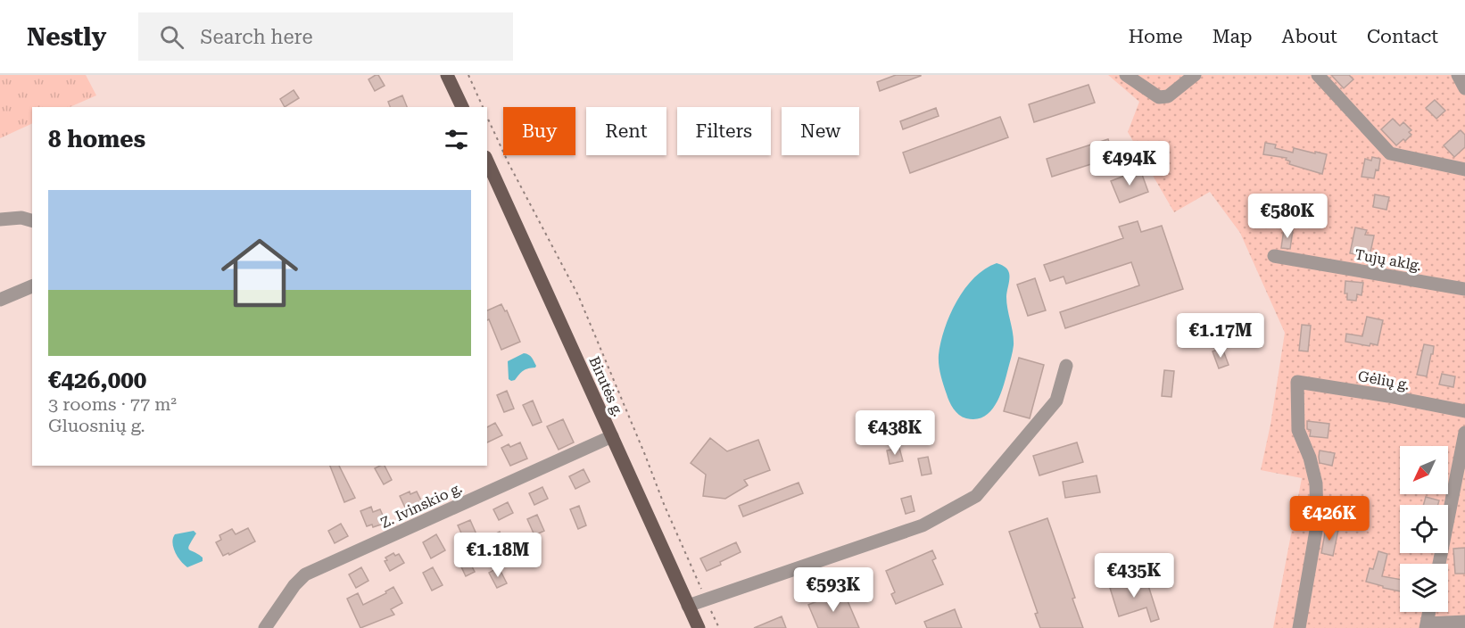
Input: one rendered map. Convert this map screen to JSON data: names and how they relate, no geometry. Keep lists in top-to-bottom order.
{
  "streets": {
    "main road": ["Birutės g."],
    "street": ["Tujų aklg.", "Gėlių g.", "Z. Ivinskio g."]
  },
  "crossings": [
    ["Birutės g.", "Z. Ivinskio g."]
  ],
  "north": "bottom left",
  "page": {
    "header": "Nestly",
    "search": "Search here",
    "nav": [
      "Home",
      "Map",
      "About",
      "Contact"
    ],
    "chip": [
      "Buy",
      "Rent",
      "Filters",
      "New"
    ],
    "heading": "8 homes",
    "price": [
      "€494K",
      "€580K",
      "€1.17M",
      "€438K",
      "€426K",
      "€1.18M",
      "€435K",
      "€593K"
    ],
    "list": [
      {
        "name": "€426,000",
        "note": "3 rooms · 77 m² · Gluosnių g."
      }
    ]
  }
}
